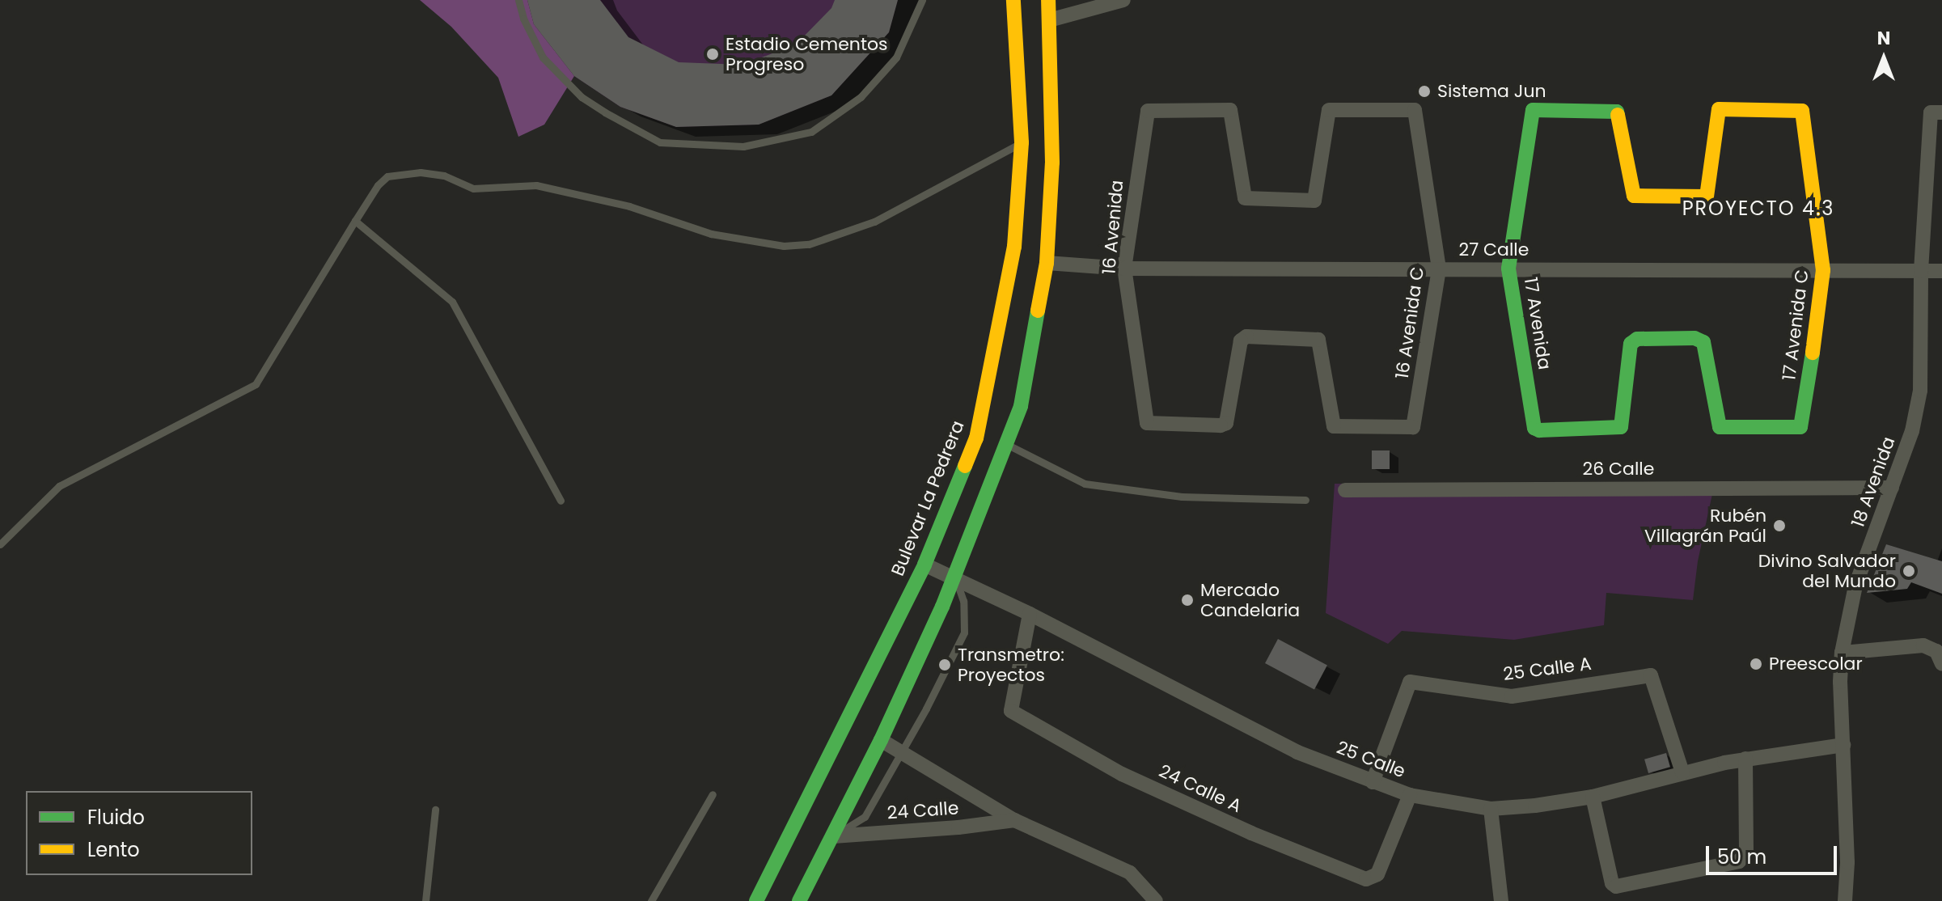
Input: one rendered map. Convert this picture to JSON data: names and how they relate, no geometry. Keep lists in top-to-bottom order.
{
  "streets": {
    "main road": ["17 Avenida", "17 Avenida C", "Bulevar La Pedrera"],
    "street": [
      "16 Avenida",
      "27 Calle",
      "16 Avenida C",
      "26 Calle",
      "18 Avenida",
      "25 Calle A",
      "25 Calle",
      "24 Calle A",
      "24 Calle"
    ]
  },
  "crossings": [
    ["16 Avenida", "27 Calle"],
    ["16 Avenida", "16 Avenida C"],
    ["27 Calle", "16 Avenida C"],
    ["27 Calle", "17 Avenida"],
    ["27 Calle", "17 Avenida C"],
    ["27 Calle", "18 Avenida"],
    ["17 Avenida", "17 Avenida C"],
    ["26 Calle", "18 Avenida"],
    ["18 Avenida", "25 Calle"],
    ["Bulevar La Pedrera", "25 Calle"],
    ["25 Calle A", "25 Calle"],
    ["25 Calle", "24 Calle A"]
  ],
  "districts": ["PROYECTO 4.3"],
  "places": [
    "Estadio Cementos Progreso",
    "Sistema Jun",
    "Rubén Villagrán Paúl",
    "Divino Salvador del Mundo",
    "Mercado Candelaria",
    "Preescolar",
    "Transmetro: Proyectos"
  ],
  "legend": ["Fluido", "Lento"],
  "scale_bar": "50 m",
  "north": "top"
}
